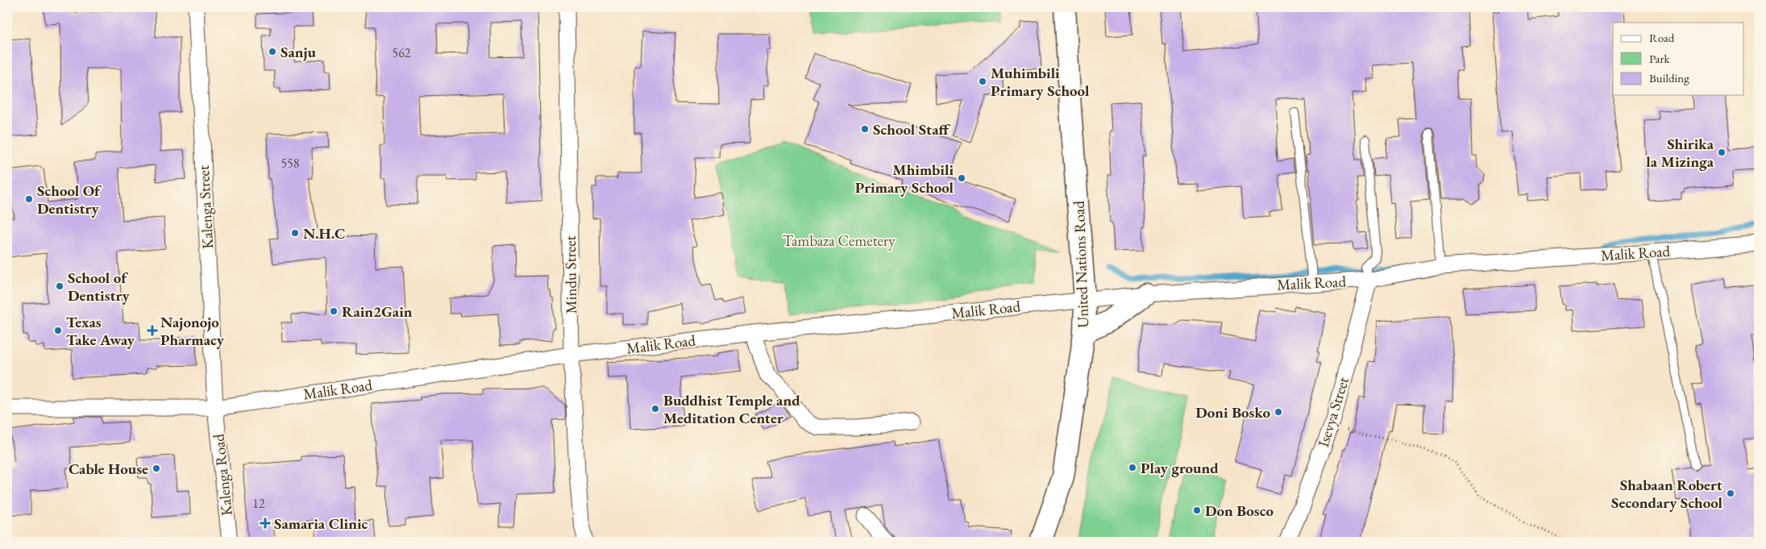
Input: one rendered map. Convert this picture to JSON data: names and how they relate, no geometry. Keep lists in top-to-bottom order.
{
  "streets": {
    "street": [
      "Kalenga Street",
      "Malik Road",
      "United Nations Road",
      "Mindu Street",
      "Isevya Street",
      "Kalenga Road"
    ]
  },
  "crossings": [
    ["Kalenga Street", "Malik Road"],
    ["Kalenga Street", "Kalenga Road"],
    ["Malik Road", "United Nations Road"],
    ["Malik Road", "Mindu Street"],
    ["Malik Road", "Isevya Street"],
    ["Malik Road", "Kalenga Road"]
  ],
  "parks": ["Tambaza Cemetery"],
  "places": {
    "other": [
      "Sanju",
      "Muhimbili Primary School",
      "School Staff",
      "Shirika la Mizinga",
      "Mhimbili Primary School",
      "School Of Dentistry",
      "N.H.C",
      "School of Dentistry",
      "Rain2Gain",
      "Texas Take Away",
      "Buddhist Temple and Meditation Center",
      "Doni Bosko",
      "Play ground",
      "Cable House",
      "Shabaan Robert Secondary School",
      "Don Bosco"
    ],
    "health": ["Najonojo Pharmacy", "Samaria Clinic"]
  },
  "house_numbers": ["562", "558", "12"],
  "legend": ["Road", "Park", "Building"]
}
